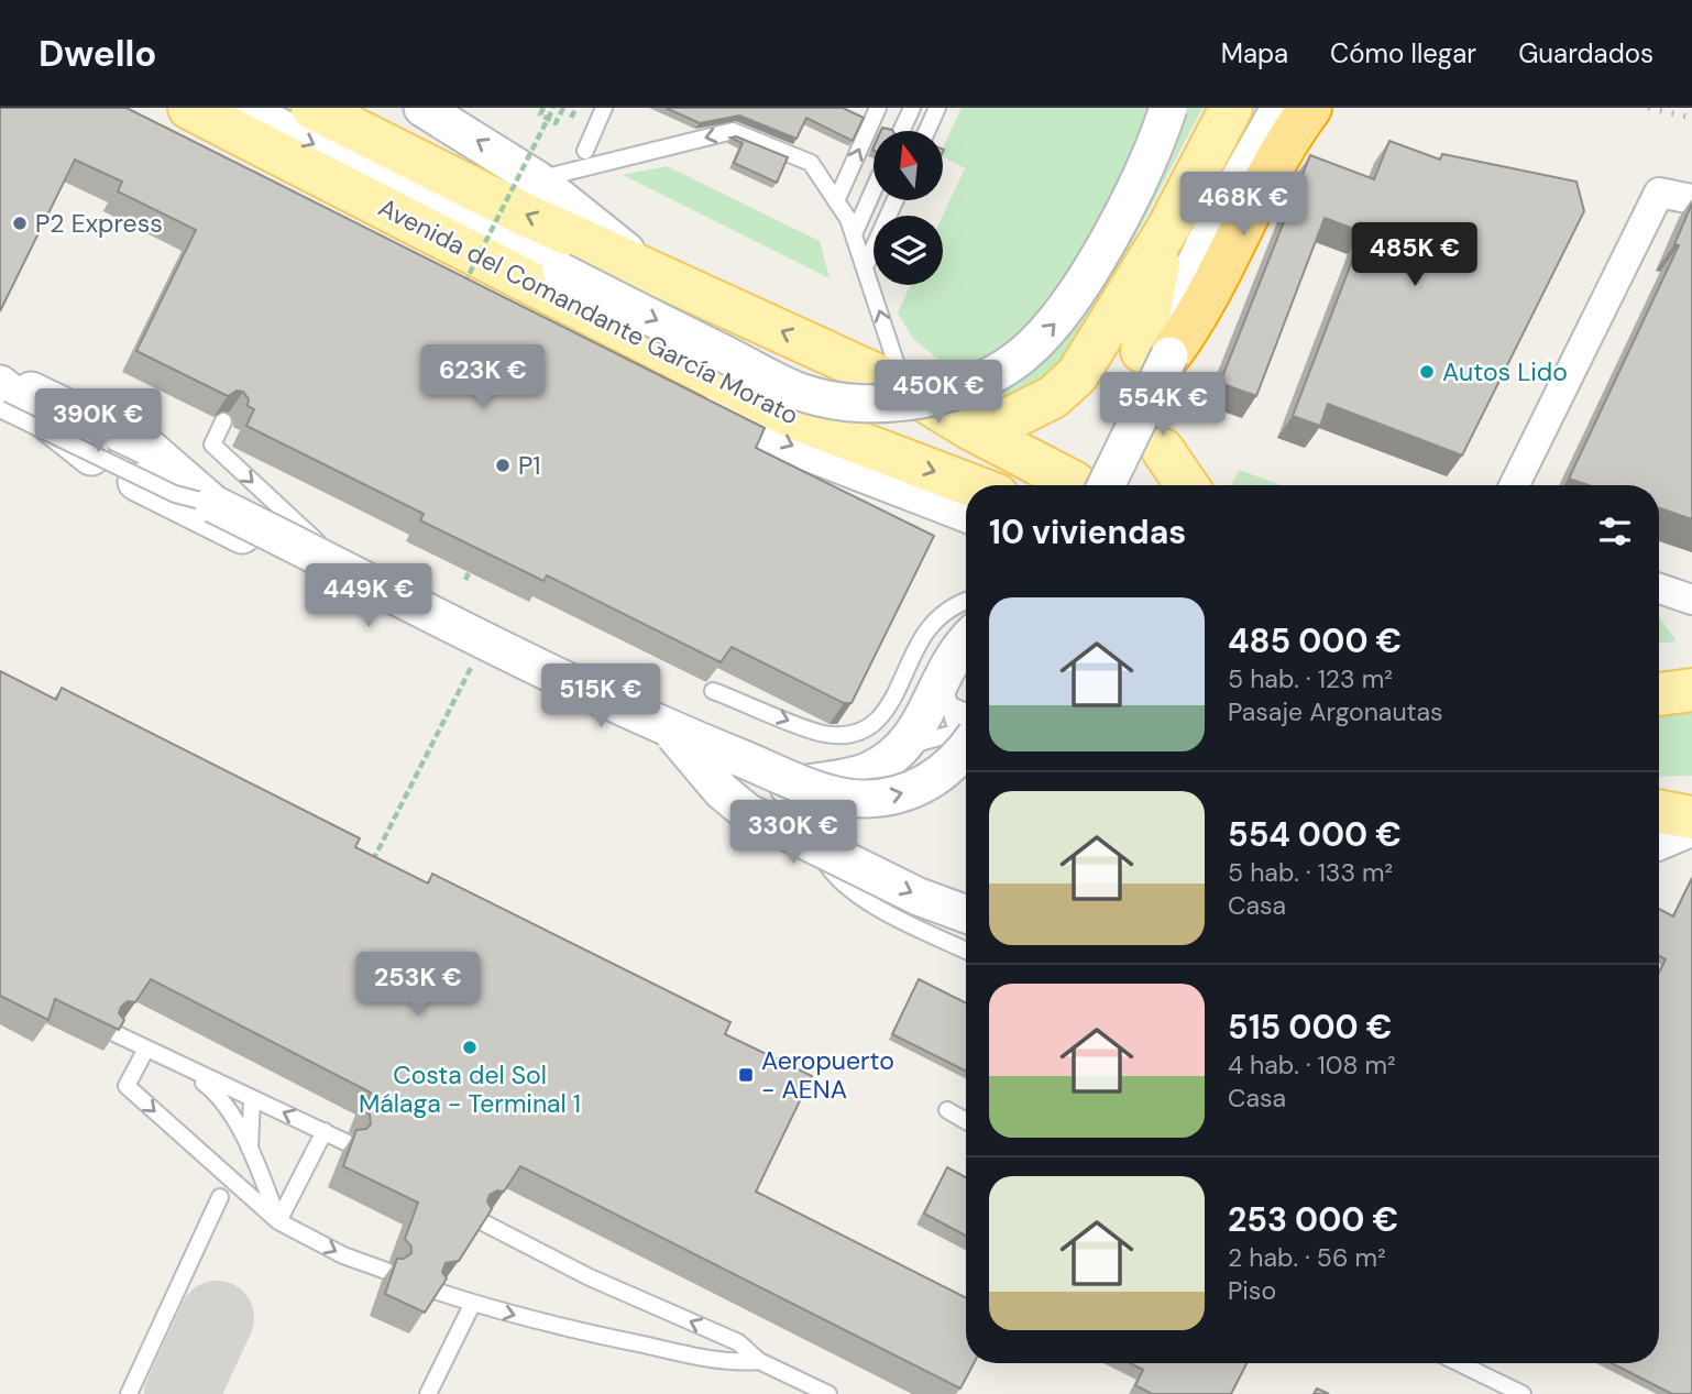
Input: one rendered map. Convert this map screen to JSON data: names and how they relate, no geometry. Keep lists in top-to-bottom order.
{
  "streets": {
    "main road": ["Avenida del Comandante García Morato"]
  },
  "places": {
    "other": [
      "P2 Express",
      "Autos Lido",
      "P1",
      "Costa del Sol Málaga - Terminal 1"
    ],
    "transit": ["Aeropuerto - AENA"]
  },
  "north": "top",
  "page": {
    "header": "Dwello",
    "nav": ["Mapa", "Cómo llegar", "Guardados"],
    "price": [
      "468K €",
      "485K €",
      "623K €",
      "450K €",
      "554K €",
      "390K €",
      "449K €",
      "515K €",
      "330K €",
      "253K €"
    ],
    "heading": "10 viviendas",
    "list": [
      {
        "name": "485 000 €",
        "note": "5 hab. · 123 m² · Pasaje Argonautas"
      },
      {
        "name": "554 000 €",
        "note": "5 hab. · 133 m² · Casa"
      },
      {
        "name": "515 000 €",
        "note": "4 hab. · 108 m² · Casa"
      },
      {
        "name": "253 000 €",
        "note": "2 hab. · 56 m² · Piso"
      }
    ]
  }
}
